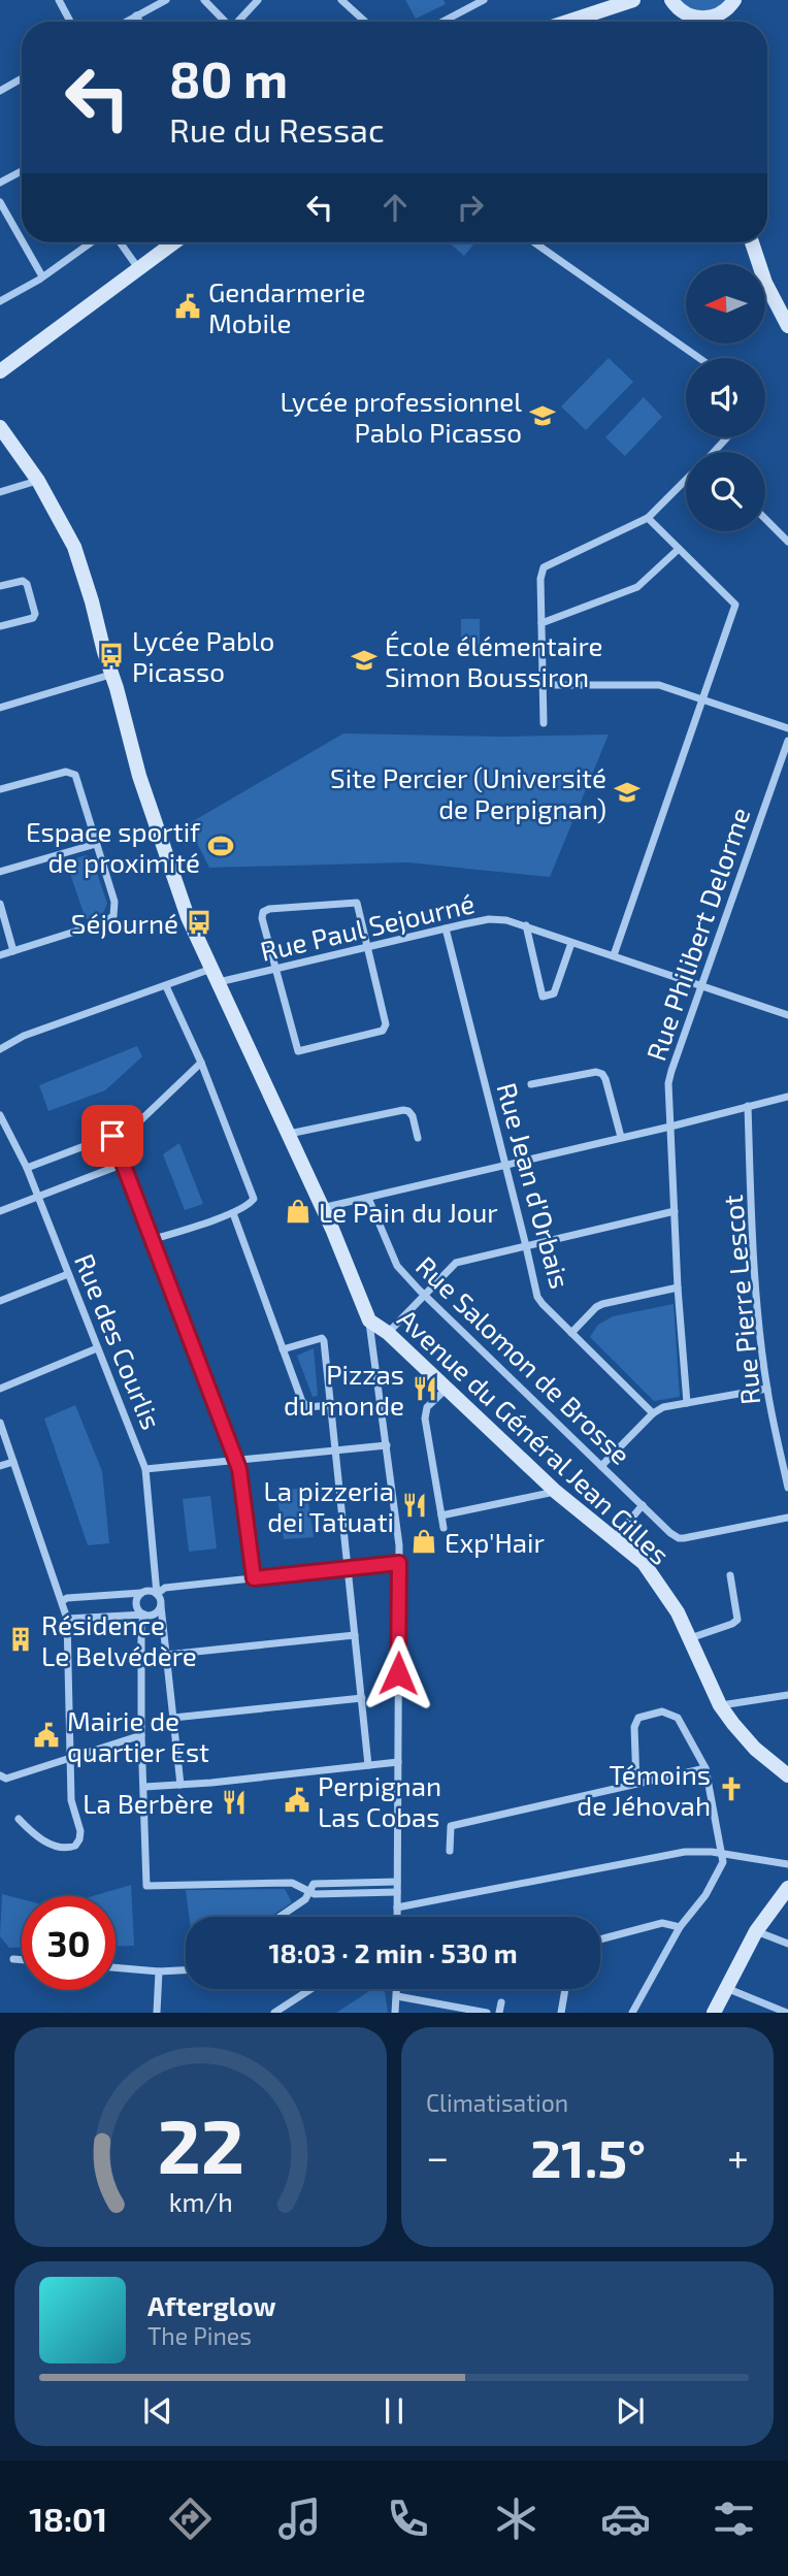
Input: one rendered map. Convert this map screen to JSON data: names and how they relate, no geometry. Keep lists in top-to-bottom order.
{
  "streets": {
    "main road": ["Avenue du Général Jean Gilles"],
    "street": [
      "Rue Paul Sejourné",
      "Rue Philibert Delorme",
      "Rue Jean d'Orbais",
      "Rue Pierre Lescot",
      "Rue des Courlis",
      "Rue Salomon de Brosse"
    ]
  },
  "crossings": [
    ["Rue Paul Sejourné", "Rue Philibert Delorme"],
    ["Rue Paul Sejourné", "Rue Jean d'Orbais"],
    ["Rue Paul Sejourné", "Avenue du Général Jean Gilles"]
  ],
  "places": {
    "public building": ["Gendarmerie Mobile", "Mairie de quartier Est", "Perpignan Las Cobas"],
    "school or university": ["Lycée professionnel Pablo Picasso", "École élémentaire Simon Boussiron", "Site Percier (Université de Perpignan)"],
    "bus stop": ["Lycée Pablo Picasso", "Séjourné"],
    "sports": ["Espace sportif de proximité"],
    "shop": ["Le Pain du Jour", "Exp'Hair"],
    "restaurant": ["Pizzas du monde", "La pizzeria dei Tatuati", "La Berbère"],
    "building": ["Résidence Le Belvédère"],
    "church": ["Témoins de Jéhovah"]
  },
  "north": "left",
  "page": {
    "turn": ["80 m", "Rue du Ressac"],
    "limit": "30",
    "trip": "18:03 · 2 min · 530 m",
    "tile": "Climatisation",
    "heat": ["−", "21.5°", "+"],
    "song": ["Afterglow", "The Pines"],
    "tabs": "18:01",
    "gauge": ["22", "km/h"]
  }
}
